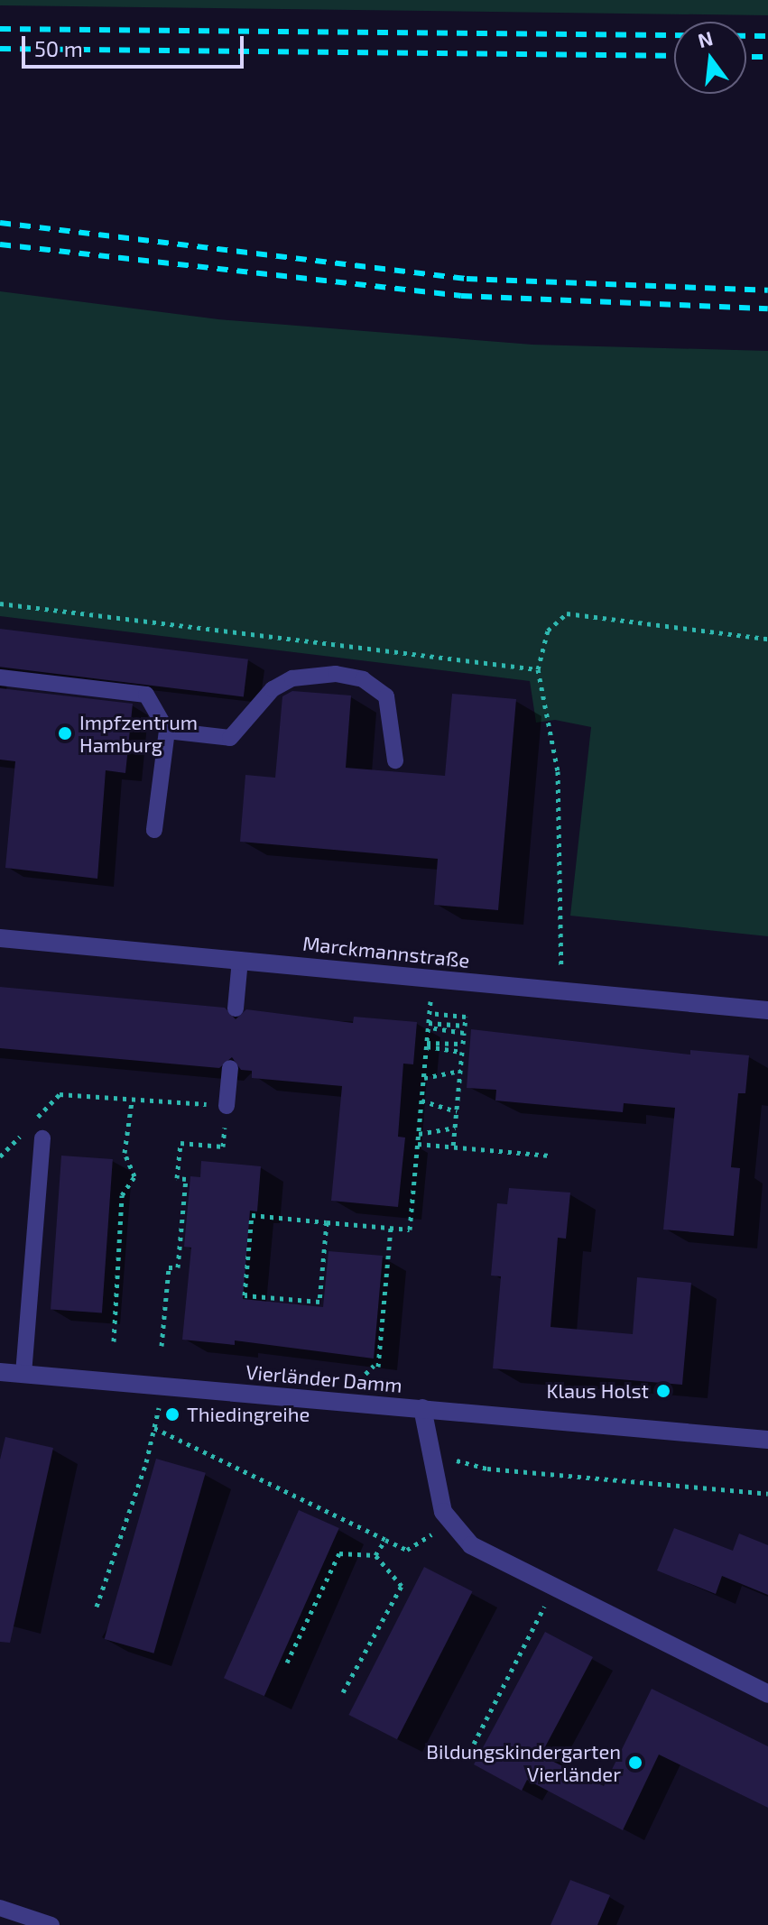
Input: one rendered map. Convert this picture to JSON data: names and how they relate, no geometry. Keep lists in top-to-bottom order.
{
  "streets": {
    "street": ["Marckmannstraße", "Vierländer Damm"]
  },
  "places": [
    "Impfzentrum Hamburg",
    "Klaus Holst",
    "Thiedingreihe",
    "Bildungskindergarten Vierländer"
  ],
  "scale_bar": "50 m",
  "north": "top"
}
